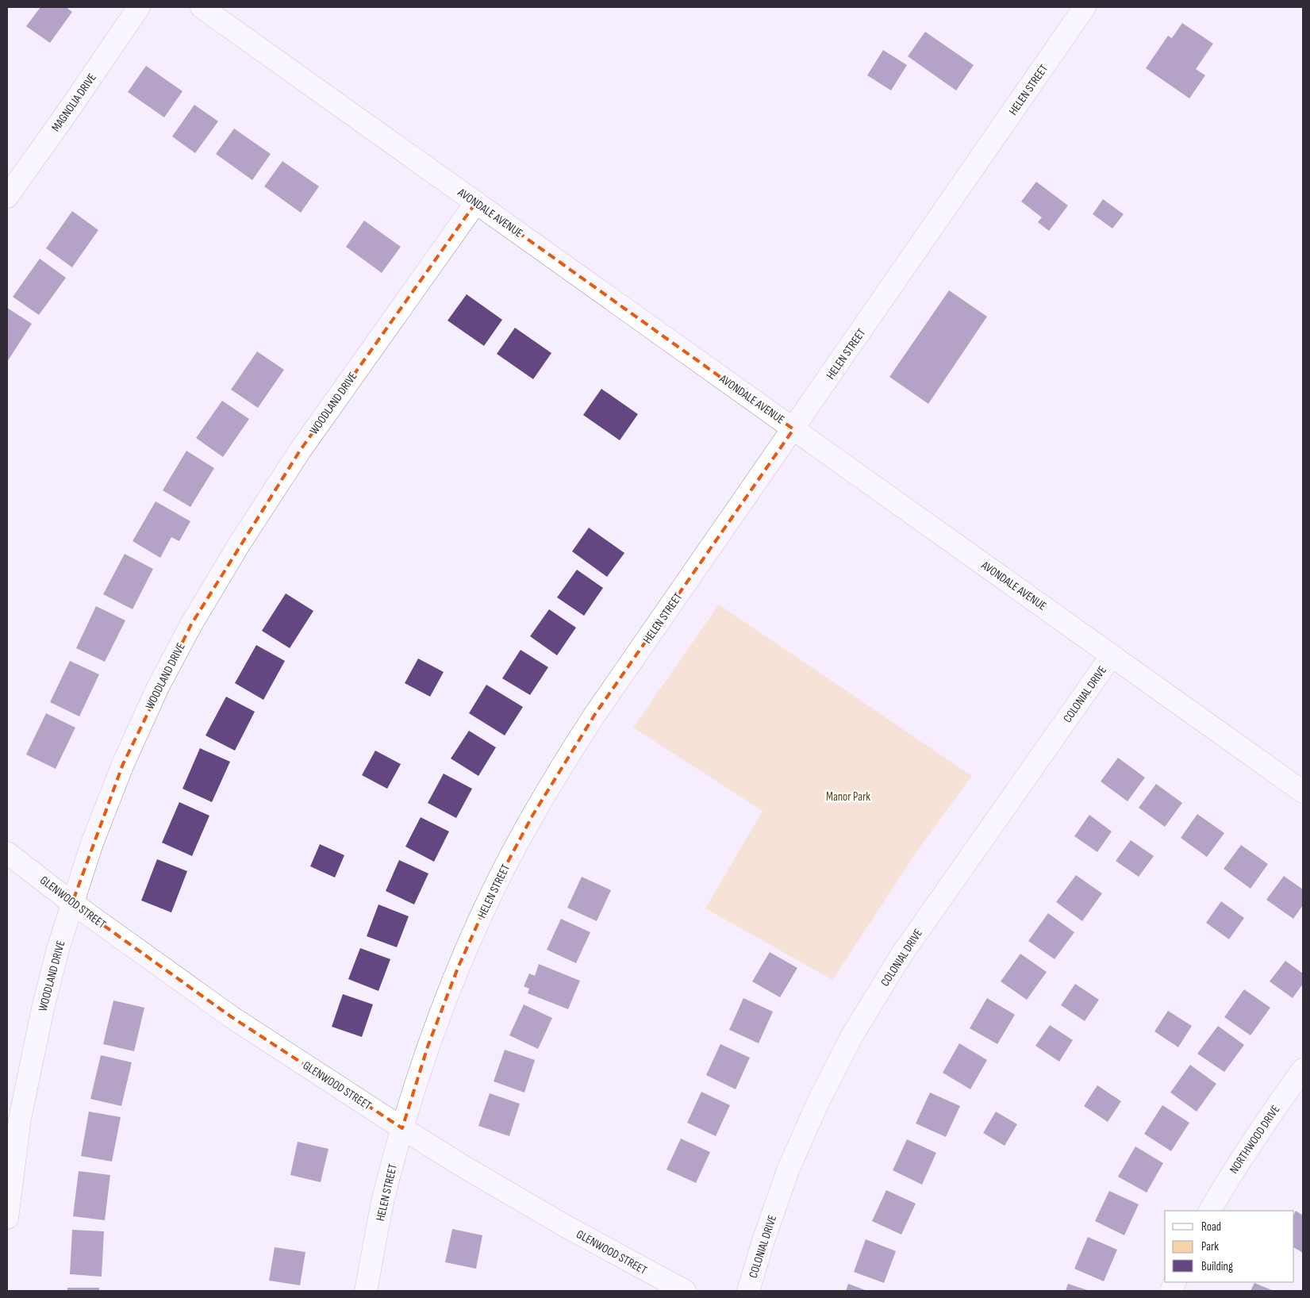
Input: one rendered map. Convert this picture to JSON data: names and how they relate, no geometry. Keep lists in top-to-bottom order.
{
  "streets": {
    "street": [
      "HELEN STREET",
      "MAGNOLIA DRIVE",
      "AVONDALE AVENUE",
      "WOODLAND DRIVE",
      "COLONIAL DRIVE",
      "GLENWOOD STREET",
      "NORTHWOOD DRIVE"
    ]
  },
  "crossings": [
    ["HELEN STREET", "AVONDALE AVENUE"],
    ["HELEN STREET", "GLENWOOD STREET"],
    ["AVONDALE AVENUE", "WOODLAND DRIVE"],
    ["AVONDALE AVENUE", "COLONIAL DRIVE"],
    ["WOODLAND DRIVE", "GLENWOOD STREET"]
  ],
  "parks": ["Manor Park"],
  "legend": ["Road", "Park", "Building"]
}
